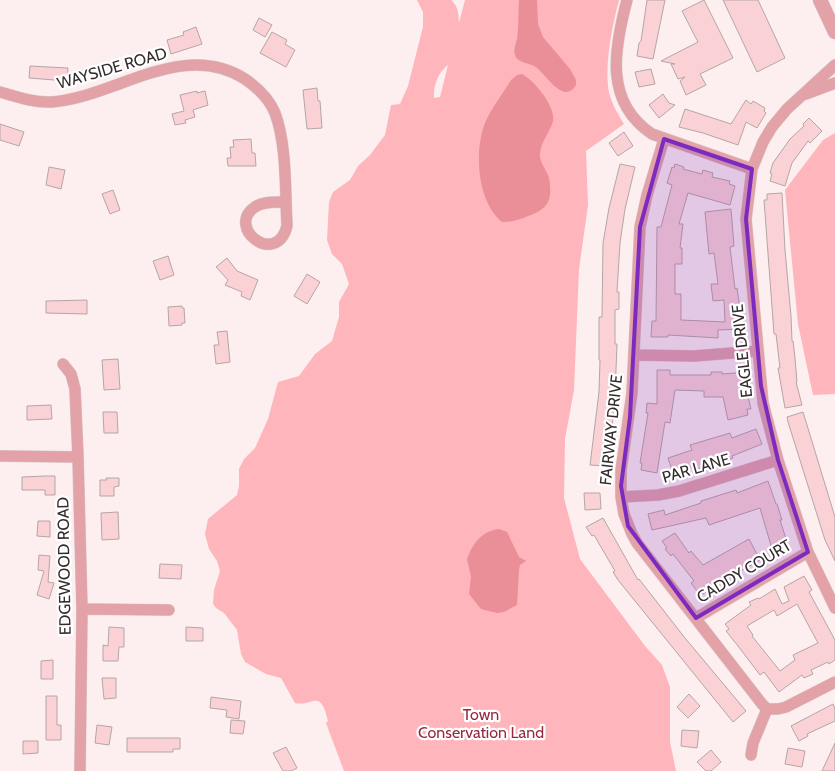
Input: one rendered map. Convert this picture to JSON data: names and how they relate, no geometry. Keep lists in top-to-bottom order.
{
  "streets": {
    "street": [
      "WAYSIDE ROAD",
      "EAGLE DRIVE",
      "FAIRWAY DRIVE",
      "PAR LANE",
      "EDGEWOOD ROAD",
      "CADDY COURT"
    ]
  },
  "crossings": [
    ["EAGLE DRIVE", "PAR LANE"],
    ["EAGLE DRIVE", "CADDY COURT"],
    ["FAIRWAY DRIVE", "PAR LANE"],
    ["FAIRWAY DRIVE", "CADDY COURT"]
  ],
  "parks": ["Town Conservation Land"]
}
